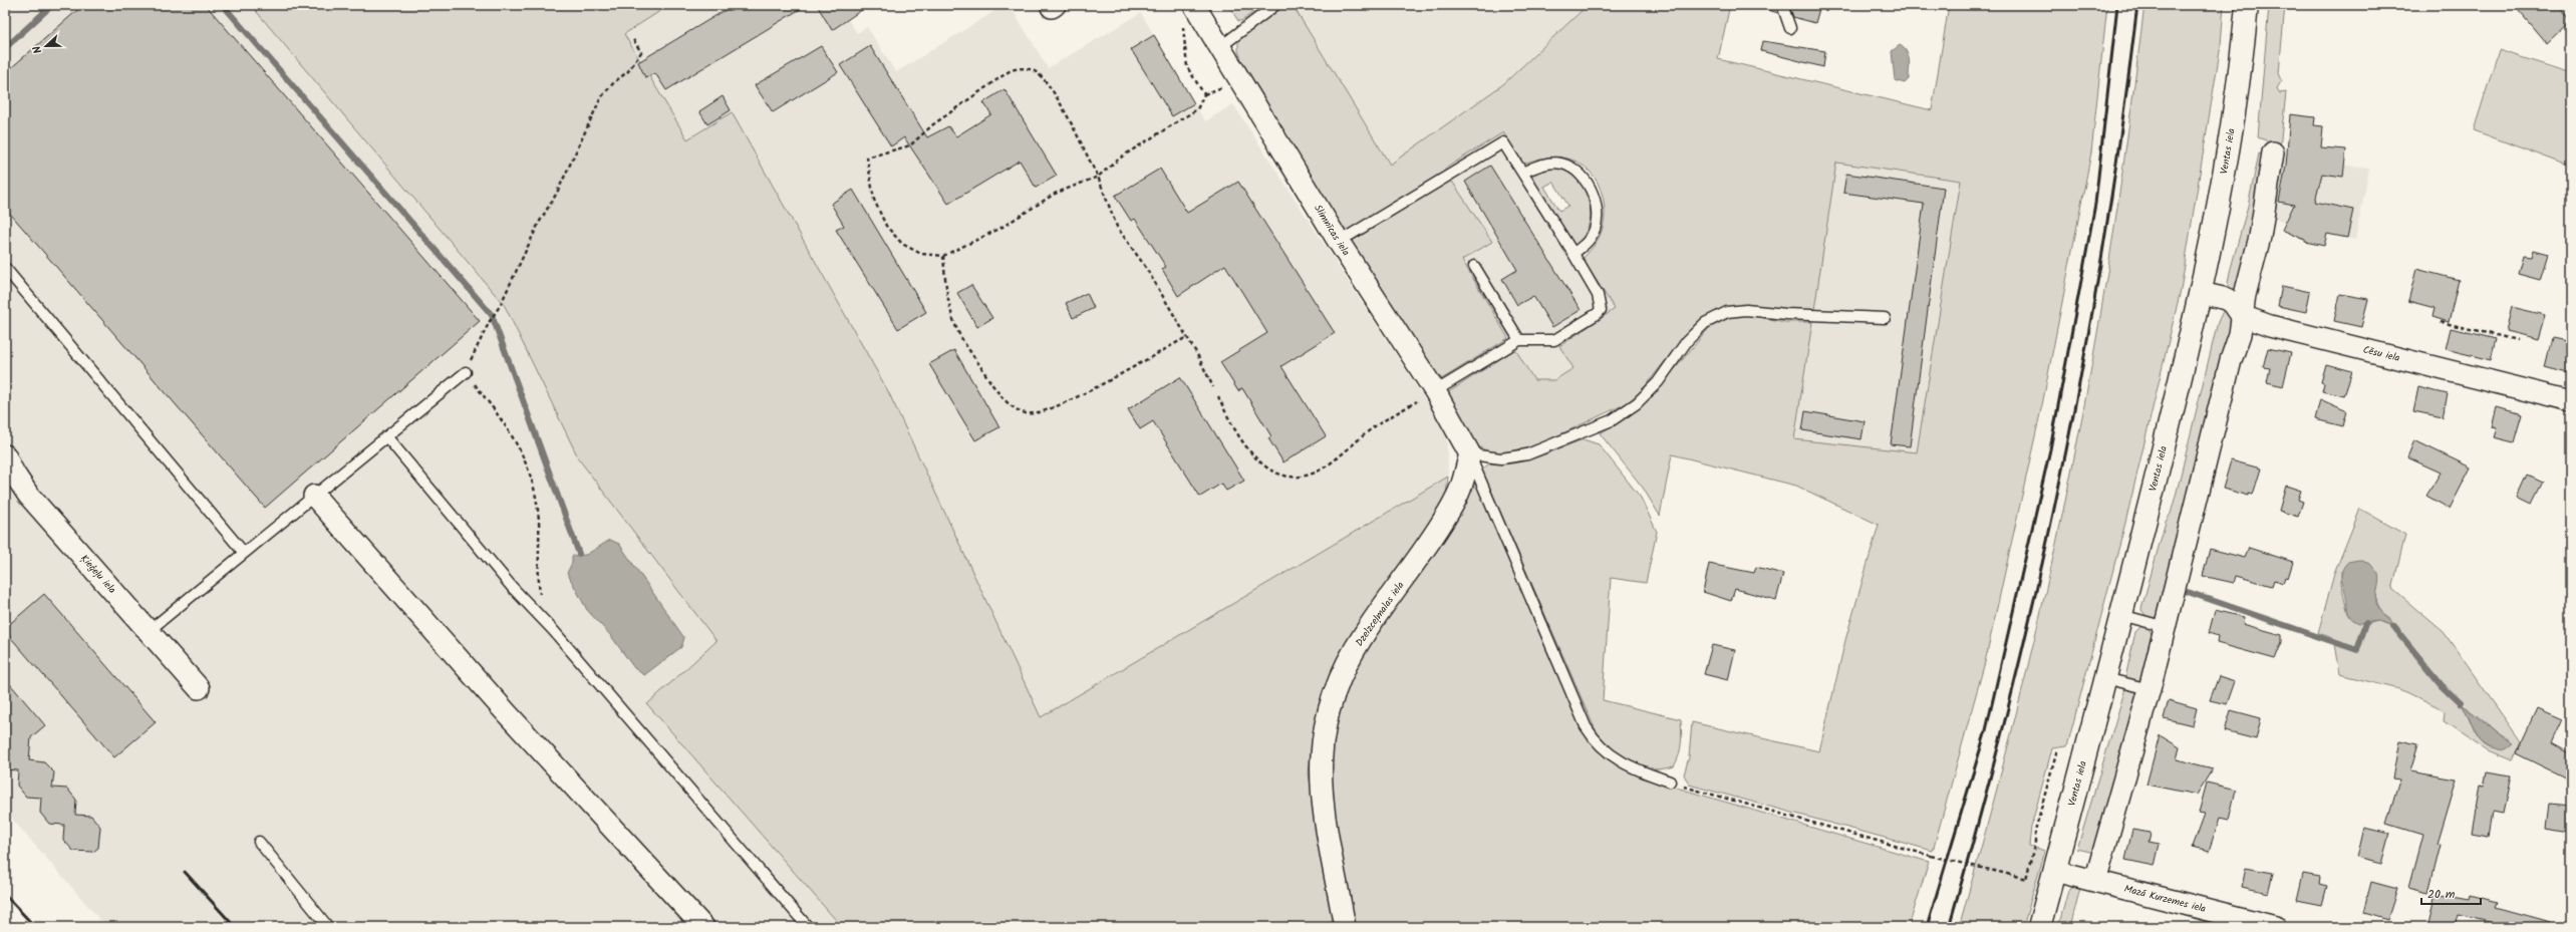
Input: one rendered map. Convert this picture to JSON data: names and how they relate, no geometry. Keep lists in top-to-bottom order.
{
  "streets": {
    "highway": ["Ventas iela"],
    "street": [
      "Slimnīcas iela",
      "Cēsu iela",
      "Ķieģeļu iela",
      "Dzelzceļmalas iela",
      "Mazā Kurzemes iela"
    ]
  },
  "crossings": [
    ["Ventas iela", "Mazā Kurzemes iela"],
    ["Slimnīcas iela", "Dzelzceļmalas iela"]
  ],
  "scale_bar": "20 m",
  "north": "left"
}
